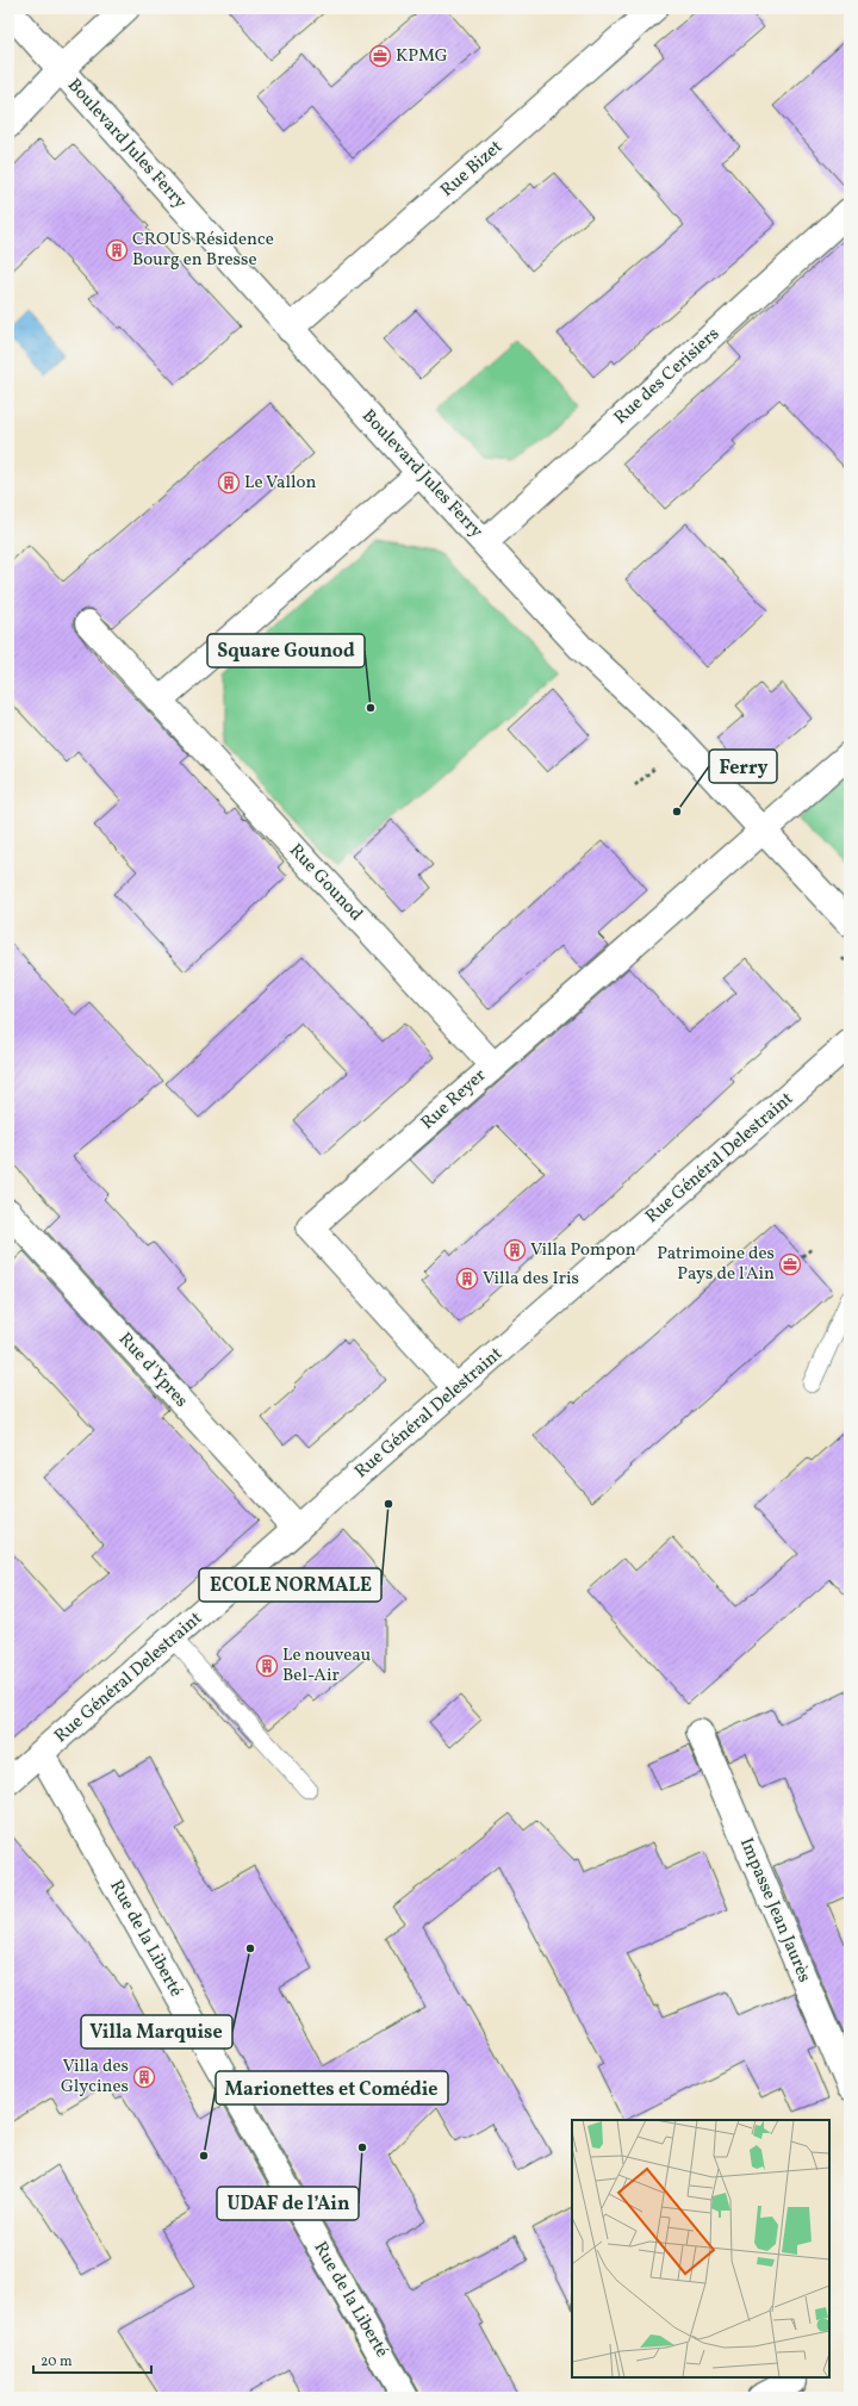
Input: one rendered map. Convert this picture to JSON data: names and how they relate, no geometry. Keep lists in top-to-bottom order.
{
  "streets": {
    "street": [
      "Boulevard Jules Ferry",
      "Rue Bizet",
      "Rue des Cerisiers",
      "Rue Gounod",
      "Rue Reyer",
      "Rue Général Delestraint",
      "Rue d'Ypres",
      "Impasse Jean Jaurès",
      "Rue de la Liberté"
    ]
  },
  "crossings": [
    ["Boulevard Jules Ferry", "Rue Bizet"],
    ["Boulevard Jules Ferry", "Rue des Cerisiers"],
    ["Boulevard Jules Ferry", "Rue Reyer"],
    ["Rue Gounod", "Rue Reyer"],
    ["Rue Reyer", "Rue Général Delestraint"],
    ["Rue Général Delestraint", "Rue d'Ypres"],
    ["Rue Général Delestraint", "Rue de la Liberté"]
  ],
  "places": {
    "office": ["KPMG", "Patrimoine des Pays de l'Ain"],
    "building": [
      "CROUS Résidence Bourg en Bresse",
      "Le Vallon",
      "Villa Pompon",
      "Villa des Iris",
      "Le nouveau Bel-Air",
      "Villa des Glycines"
    ],
    "other": [
      "Square Gounod",
      "Ferry",
      "ECOLE NORMALE",
      "Villa Marquise",
      "UDAF de l’Ain",
      "Marionettes et Comédie"
    ]
  },
  "scale_bar": "20 m"
}
